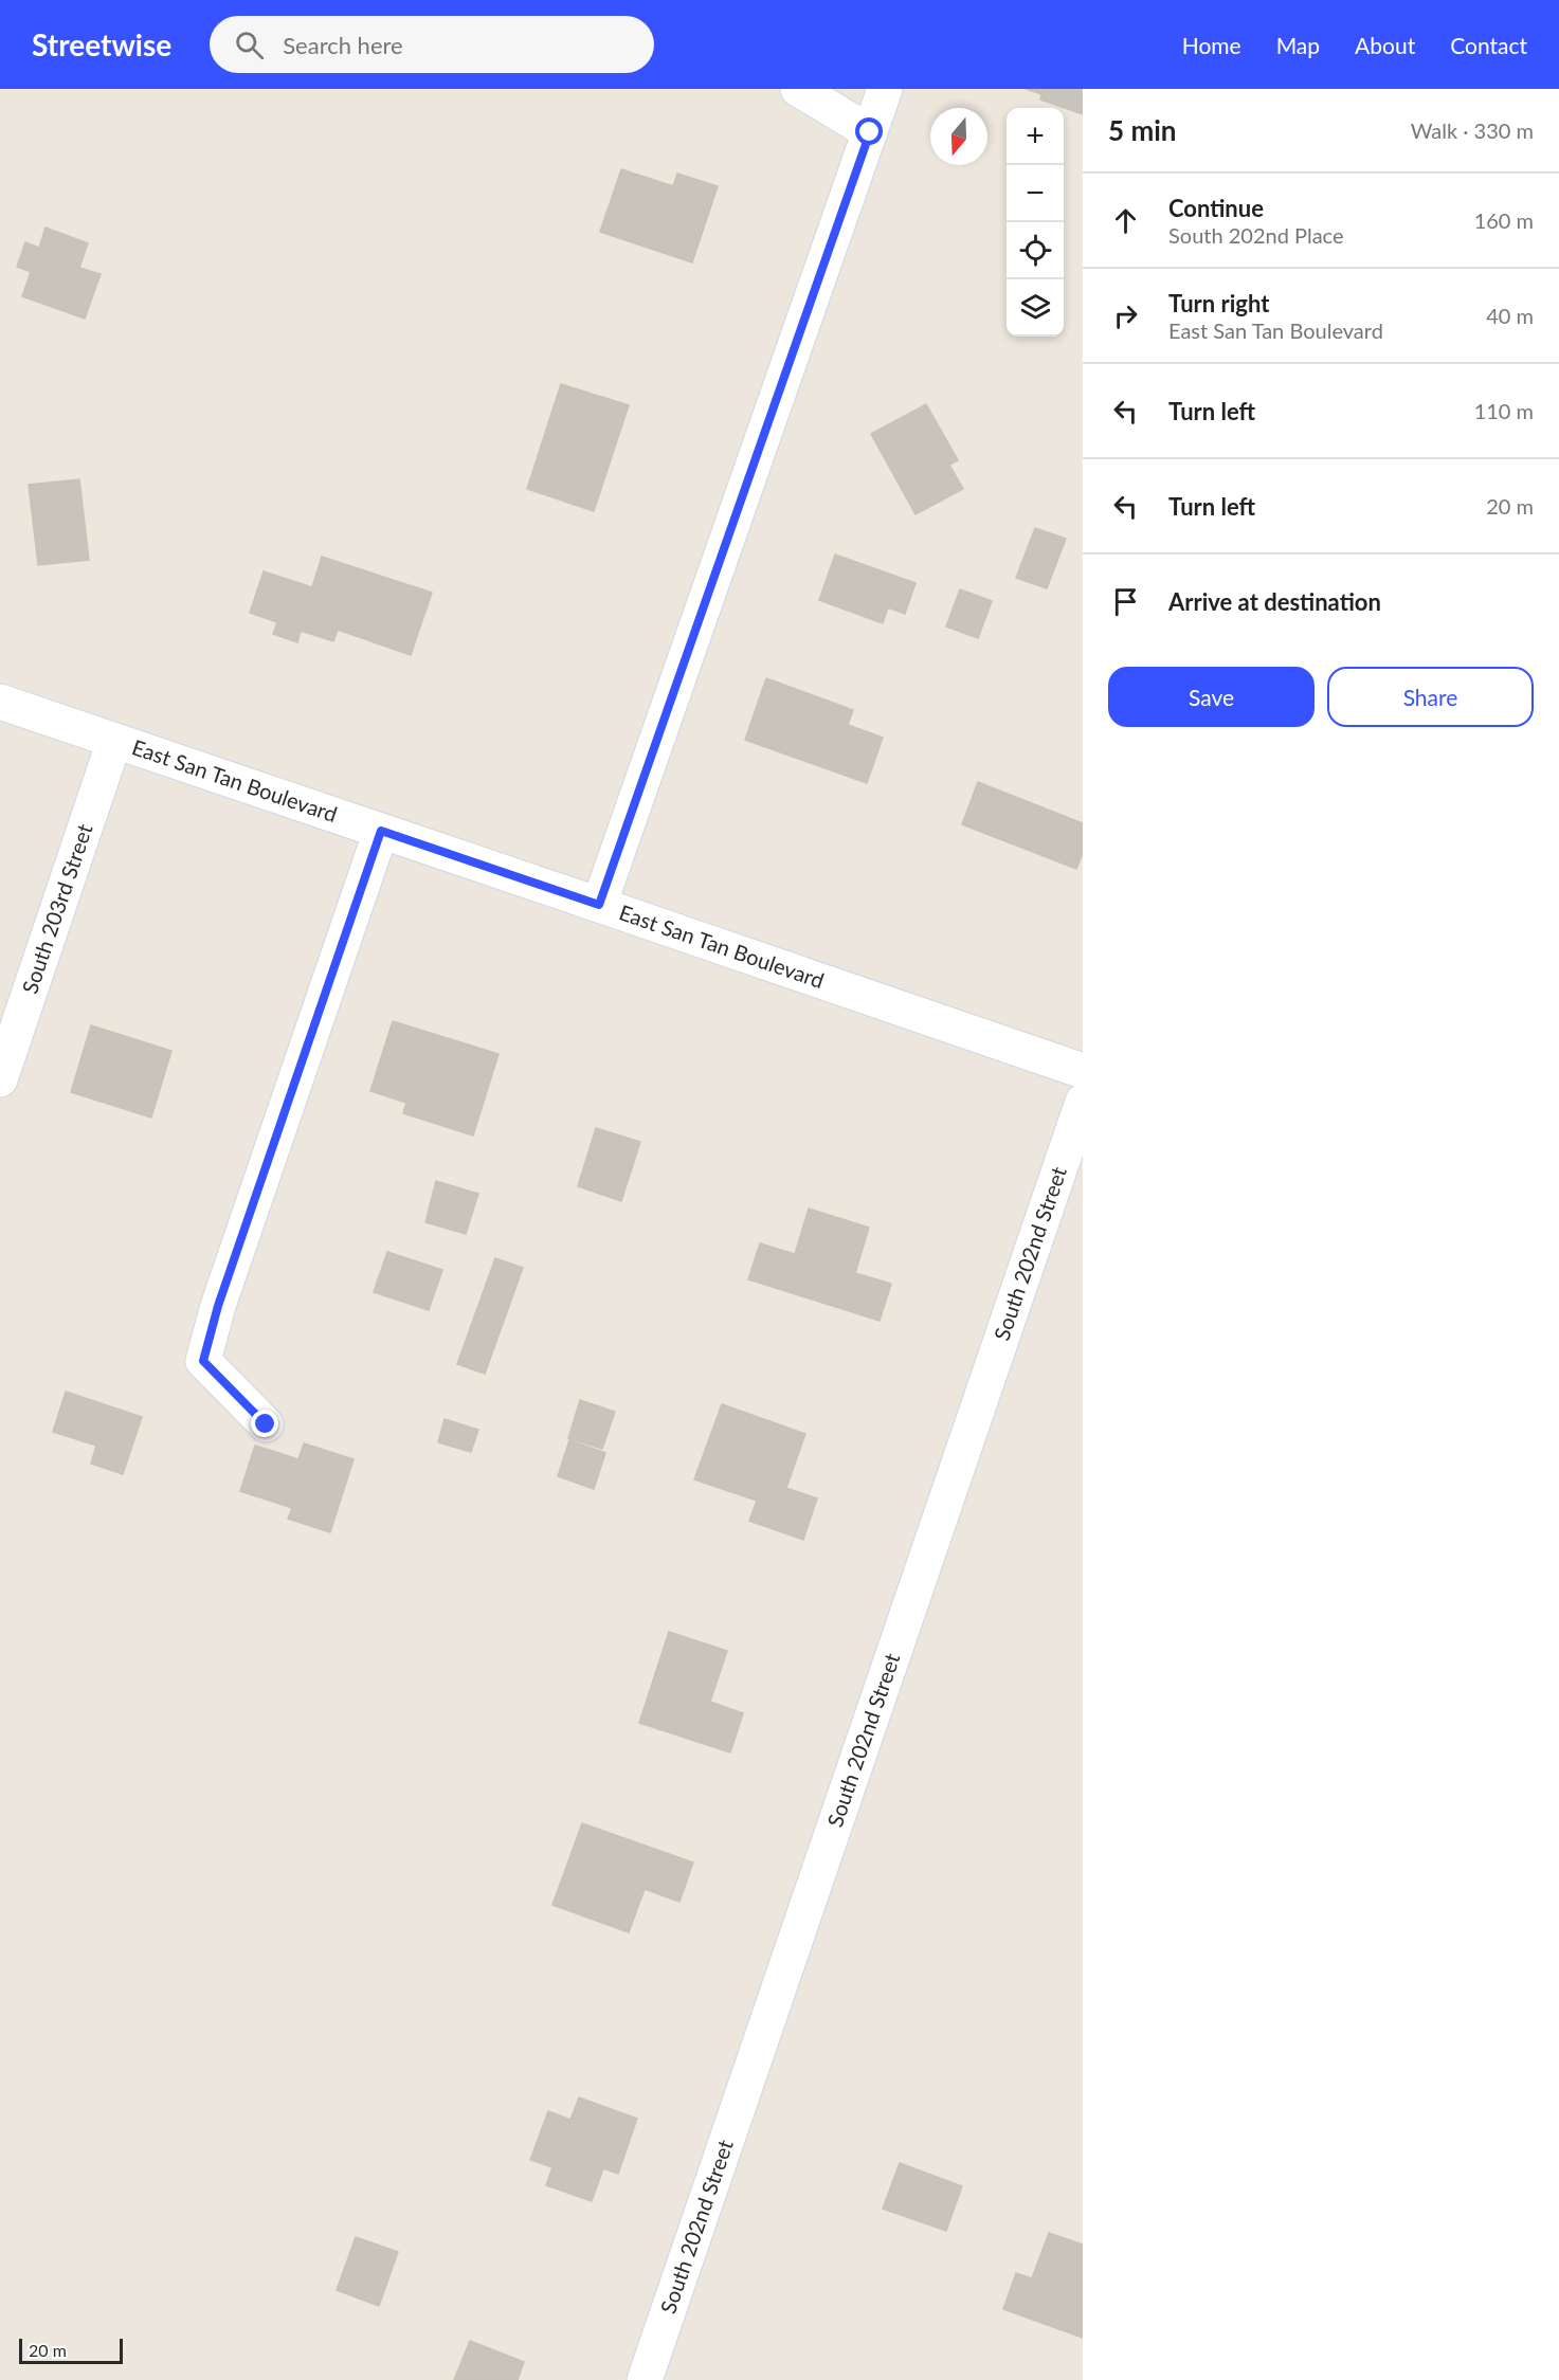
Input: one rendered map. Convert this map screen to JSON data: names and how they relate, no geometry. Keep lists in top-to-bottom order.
{
  "streets": {
    "street": ["East San Tan Boulevard", "South 203rd Street", "South 202nd Street"]
  },
  "crossings": [
    ["East San Tan Boulevard", "South 203rd Street"]
  ],
  "scale_bar": "20 m",
  "north": "bottom",
  "page": {
    "header": "Streetwise",
    "search": "Search here",
    "nav": [
      "Home",
      "Map",
      "About",
      "Contact"
    ],
    "heading": ["5 min", "Walk · 330 m"],
    "map_buttons": ["+", "−"],
    "list": [
      ["Continue", "South 202nd Place", "160 m"],
      ["Turn right", "East San Tan Boulevard", "40 m"],
      ["Turn left", "110 m"],
      ["Turn left", "20 m"],
      "Arrive at destination"
    ],
    "buttons": ["Save", "Share"],
    "scale": "20 m"
  }
}
